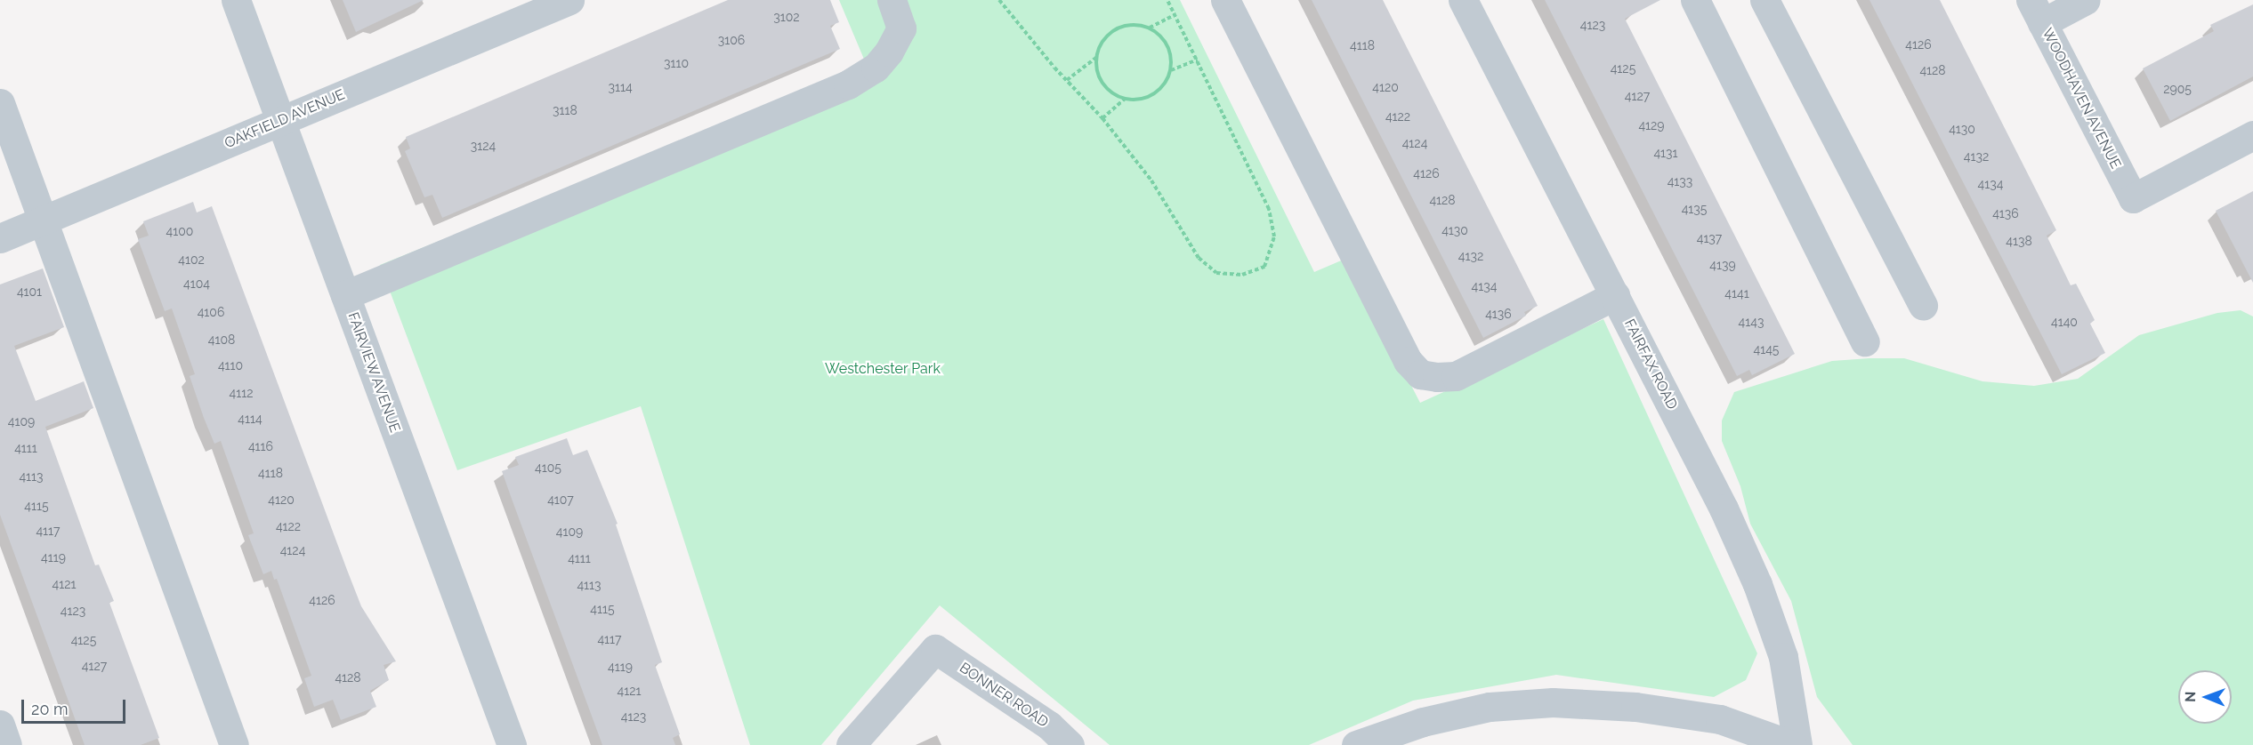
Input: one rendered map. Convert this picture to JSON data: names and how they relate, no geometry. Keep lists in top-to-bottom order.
{
  "streets": {
    "street": [
      "WOODHAVEN AVENUE",
      "OAKFIELD AVENUE",
      "FAIRFAX ROAD",
      "FAIRVIEW AVENUE",
      "BONNER ROAD"
    ]
  },
  "crossings": [
    ["OAKFIELD AVENUE", "FAIRVIEW AVENUE"]
  ],
  "parks": ["Westchester Park"],
  "house_numbers": [
    "3102",
    "4123",
    "3106",
    "4126",
    "4118",
    "3110",
    "4125",
    "4128",
    "3114",
    "4120",
    "2905",
    "4127",
    "3118",
    "4122",
    "4129",
    "4130",
    "4124",
    "3124",
    "4131",
    "4132",
    "4126",
    "4133",
    "4134",
    "4128",
    "4135",
    "4136",
    "4130",
    "4100",
    "4137",
    "4138",
    "4132",
    "4102",
    "4139",
    "4104",
    "4134",
    "4101",
    "4141",
    "4106",
    "4136",
    "4143",
    "4140",
    "4108",
    "4145",
    "4110",
    "4112",
    "4114",
    "4109",
    "4116",
    "4111",
    "4105",
    "4118",
    "4113",
    "4120",
    "4107",
    "4115",
    "4122",
    "4117",
    "4109",
    "4124",
    "4119",
    "4111",
    "4121",
    "4113",
    "4126",
    "4115",
    "4123",
    "4117",
    "4125",
    "4127",
    "4119",
    "4128",
    "4121",
    "4123"
  ],
  "scale_bar": "20 m",
  "north": "left"
}
